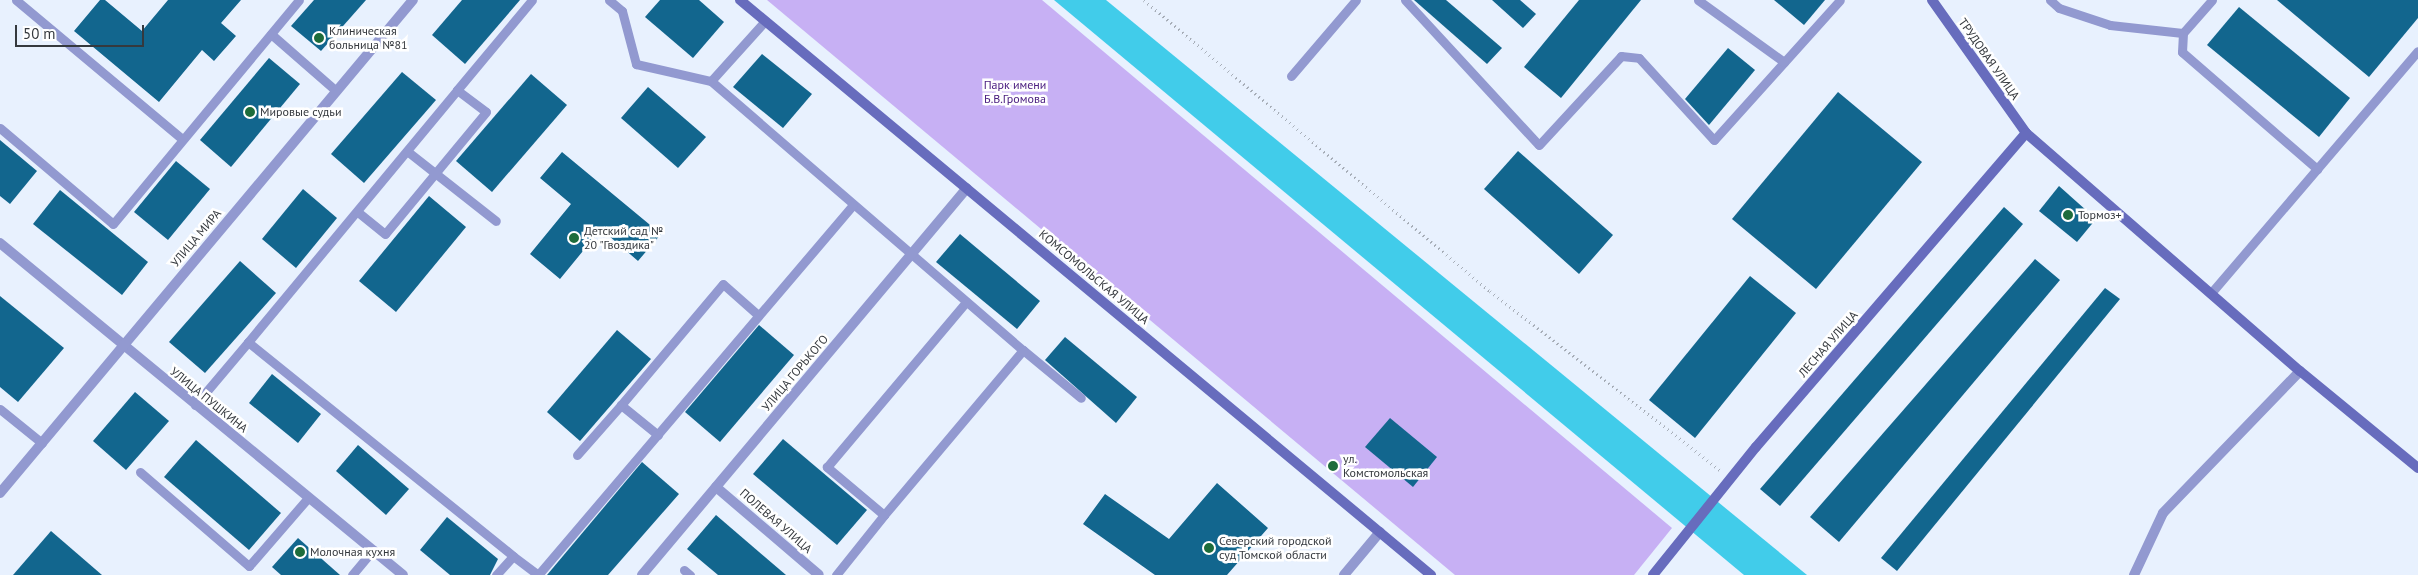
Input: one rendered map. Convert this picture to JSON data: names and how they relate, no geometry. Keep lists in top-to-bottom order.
{
  "streets": {
    "main road": ["ТРУДОВАЯ УЛИЦА", "КОМСОМОЛЬСКАЯ УЛИЦА", "ЛЕСНАЯ УЛИЦА"],
    "street": [
      "УЛИЦА МИРА",
      "УЛИЦА ГОРЬКОГО",
      "УЛИЦА ПУШКИНА",
      "ПОЛЕВАЯ УЛИЦА"
    ]
  },
  "crossings": [
    ["ТРУДОВАЯ УЛИЦА", "ЛЕСНАЯ УЛИЦА"],
    ["УЛИЦА МИРА", "УЛИЦА ПУШКИНА"],
    ["КОМСОМОЛЬСКАЯ УЛИЦА", "УЛИЦА ГОРЬКОГО"],
    ["УЛИЦА ГОРЬКОГО", "ПОЛЕВАЯ УЛИЦА"]
  ],
  "parks": ["Парк имени Б.В.Громова"],
  "places": [
    "Клиническая больница №81",
    "Мировые судьи",
    "Тормоз+",
    "Детский сад № 20 \"Гвоздика\"",
    "ул. Комстомольская",
    "Северский городской суд Томской области",
    "Молочная кухня"
  ],
  "scale_bar": "50 m"
}
